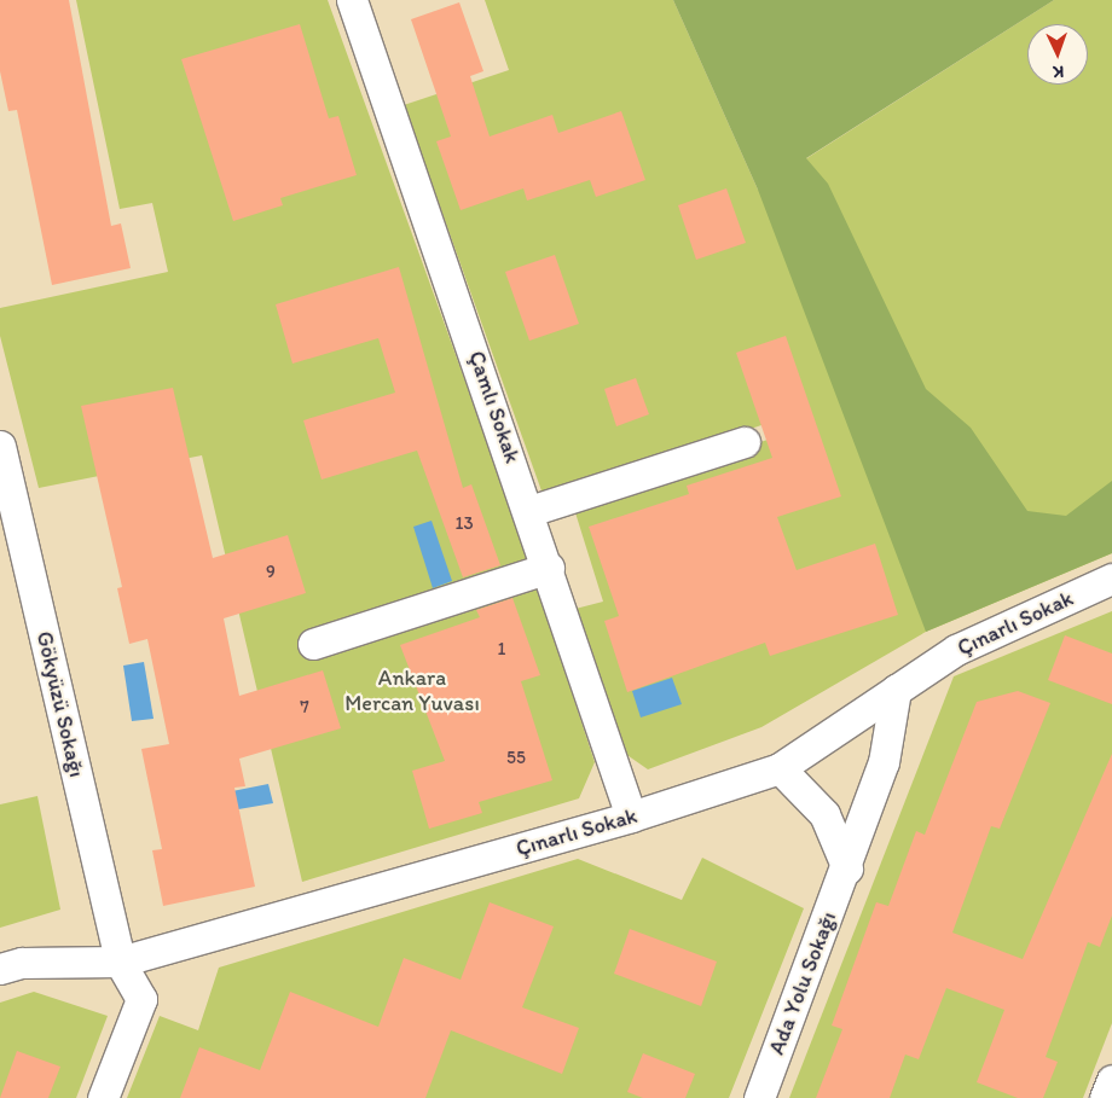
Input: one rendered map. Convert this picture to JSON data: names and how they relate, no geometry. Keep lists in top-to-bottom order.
{
  "streets": {
    "street": [
      "Çamlı Sokak",
      "Çınarlı Sokak",
      "Gökyüzü Sokağı",
      "Ada Yolu Sokağı"
    ]
  },
  "crossings": [
    ["Çamlı Sokak", "Çınarlı Sokak"],
    ["Çınarlı Sokak", "Gökyüzü Sokağı"],
    ["Çınarlı Sokak", "Ada Yolu Sokağı"]
  ],
  "parks": ["Ankara Mercan Yuvası"],
  "house_numbers": [
    "13",
    "9",
    "1",
    "7",
    "55"
  ],
  "north": "bottom"
}
